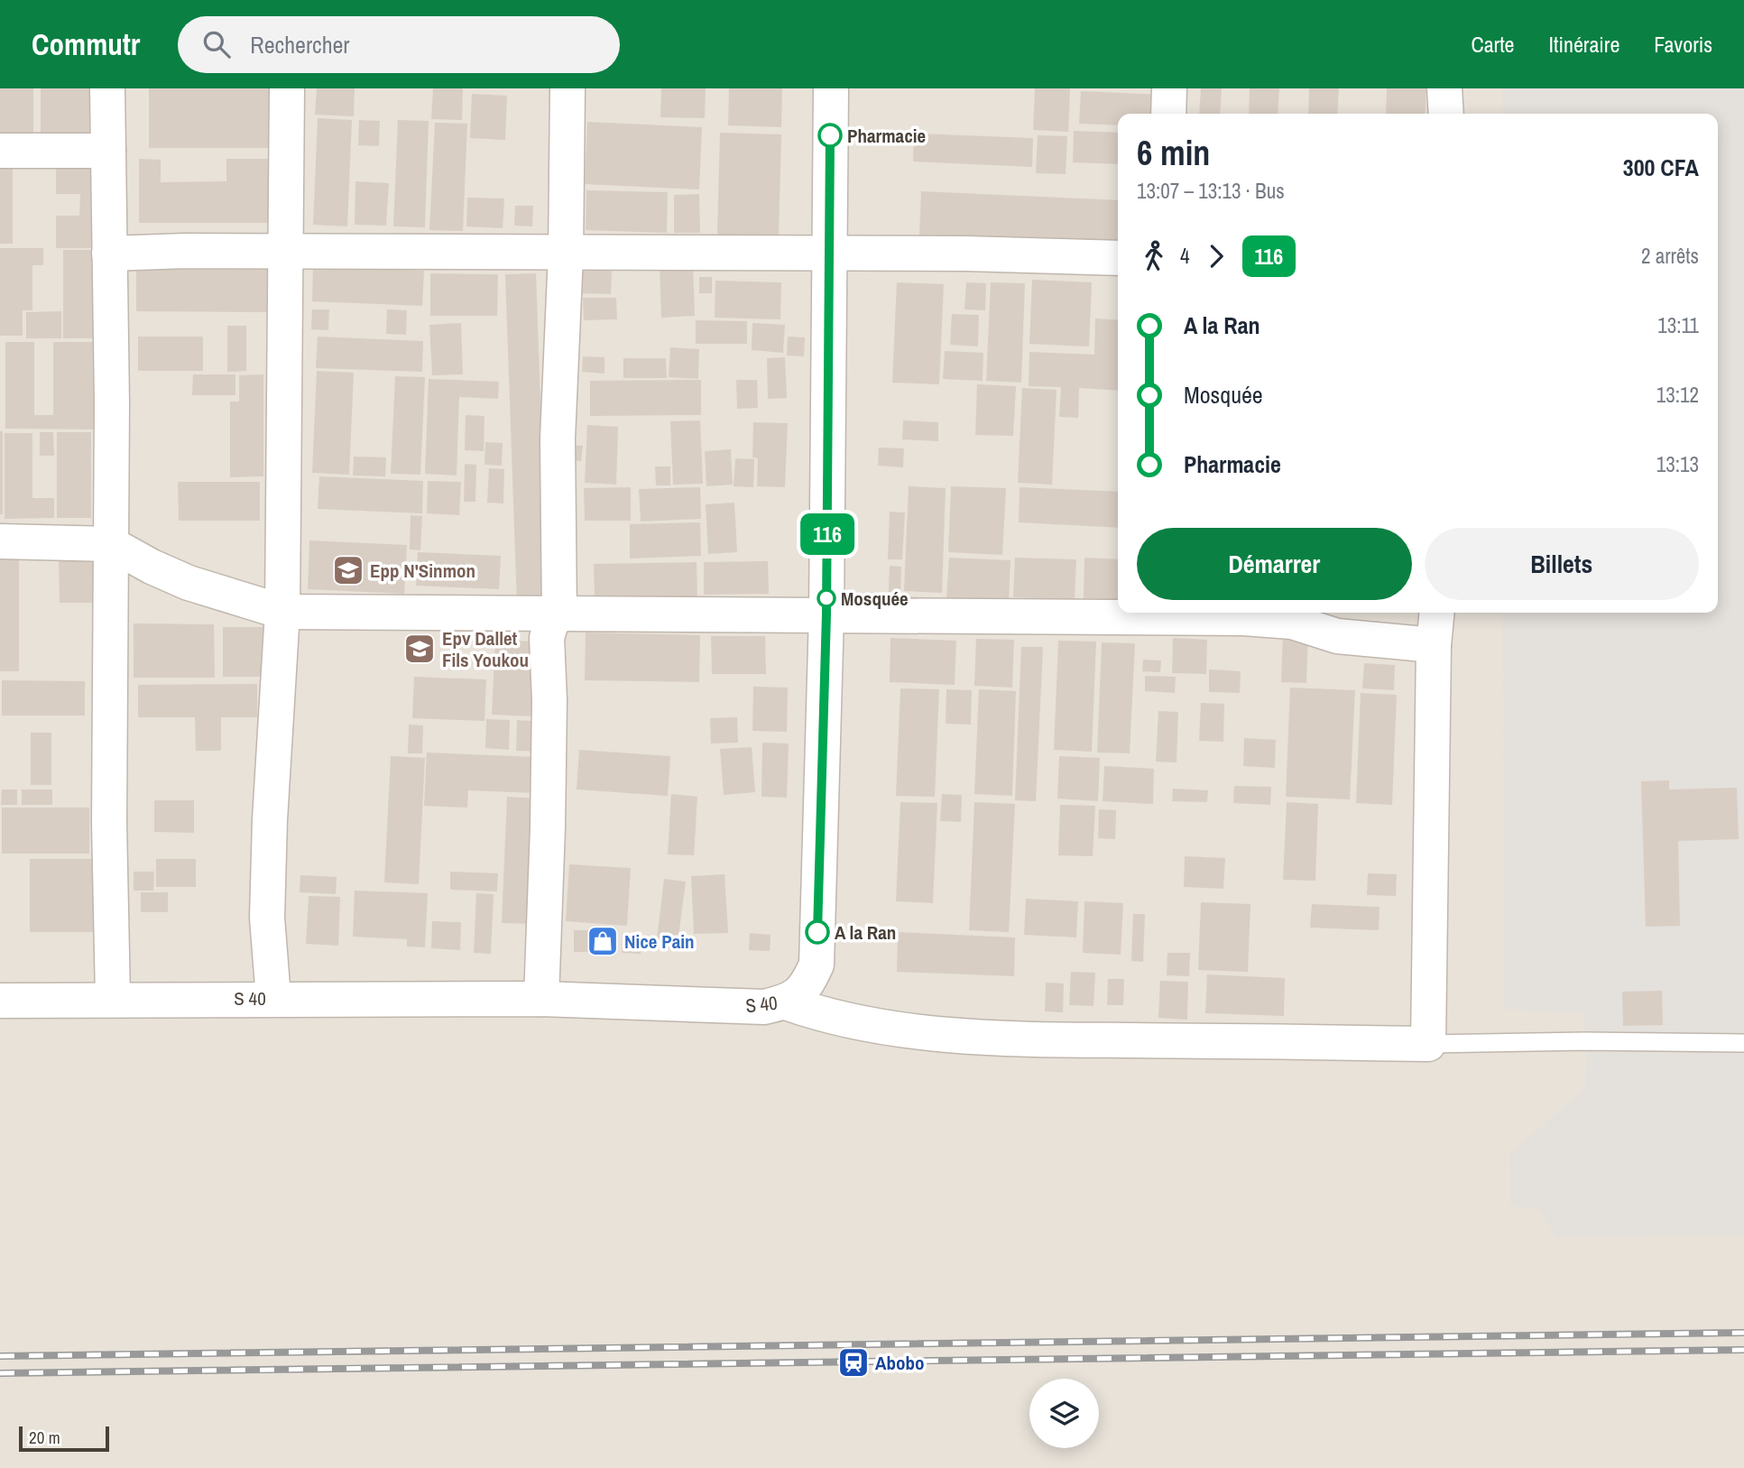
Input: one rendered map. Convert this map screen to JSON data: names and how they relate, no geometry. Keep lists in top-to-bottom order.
{
  "streets": {
    "street": ["S 40"]
  },
  "places": {
    "other": ["Pharmacie", "Mosquée", "A la Ran"],
    "school or university": ["Epp N'Sinmon", "Epv Dallet Fils Youkou"],
    "shop": ["Nice Pain"],
    "station": ["Abobo"]
  },
  "lines": ["bus line 116"],
  "scale_bar": "20 m",
  "page": {
    "header": "Commutr",
    "search": "Rechercher",
    "nav": ["Carte", "Itinéraire", "Favoris"],
    "on_map": "116",
    "heading": ["6 min", "13:07 – 13:13 · Bus", "300 CFA"],
    "legs": ["4", "116", "2 arrêts"],
    "list": [
      {
        "name": "A la Ran",
        "value": "13:11"
      },
      {
        "name": "Mosquée",
        "value": "13:12"
      },
      {
        "name": "Pharmacie",
        "value": "13:13"
      }
    ],
    "buttons": ["Démarrer", "Billets"],
    "scale": "20 m"
  }
}
